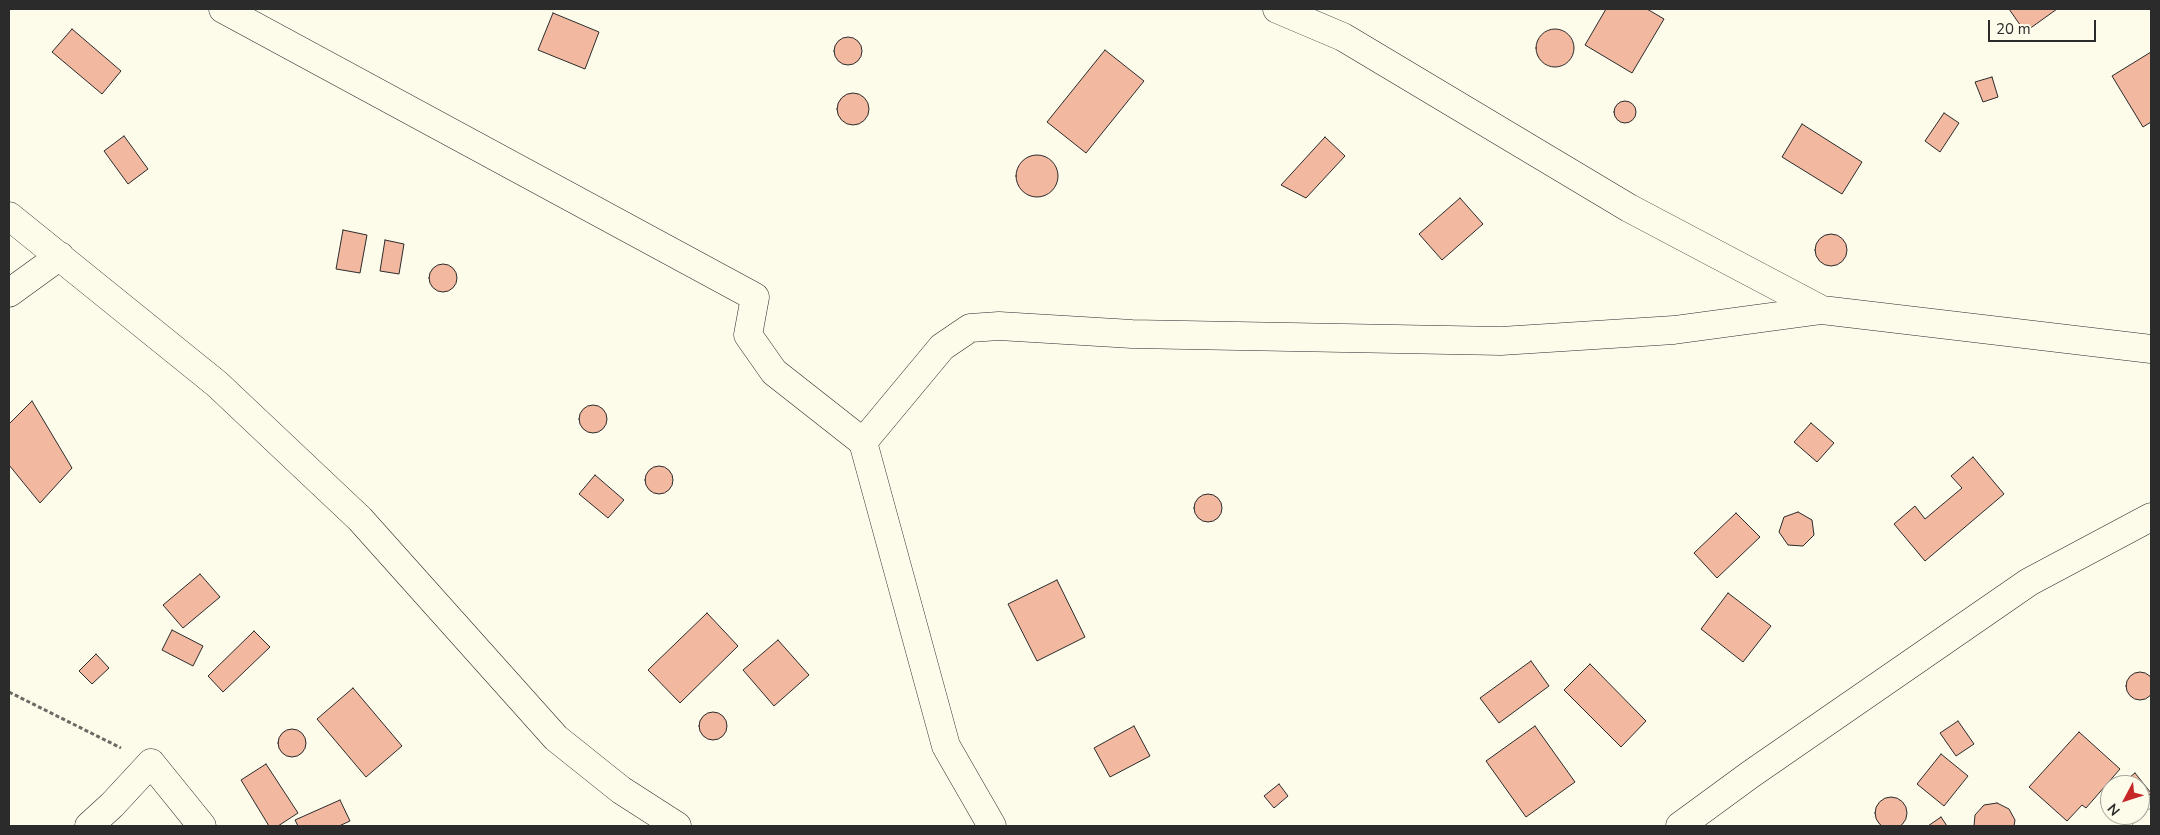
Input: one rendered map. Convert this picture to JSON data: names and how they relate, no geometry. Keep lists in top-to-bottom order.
{
  "scale_bar": "20 m",
  "north": "bottom left"
}
